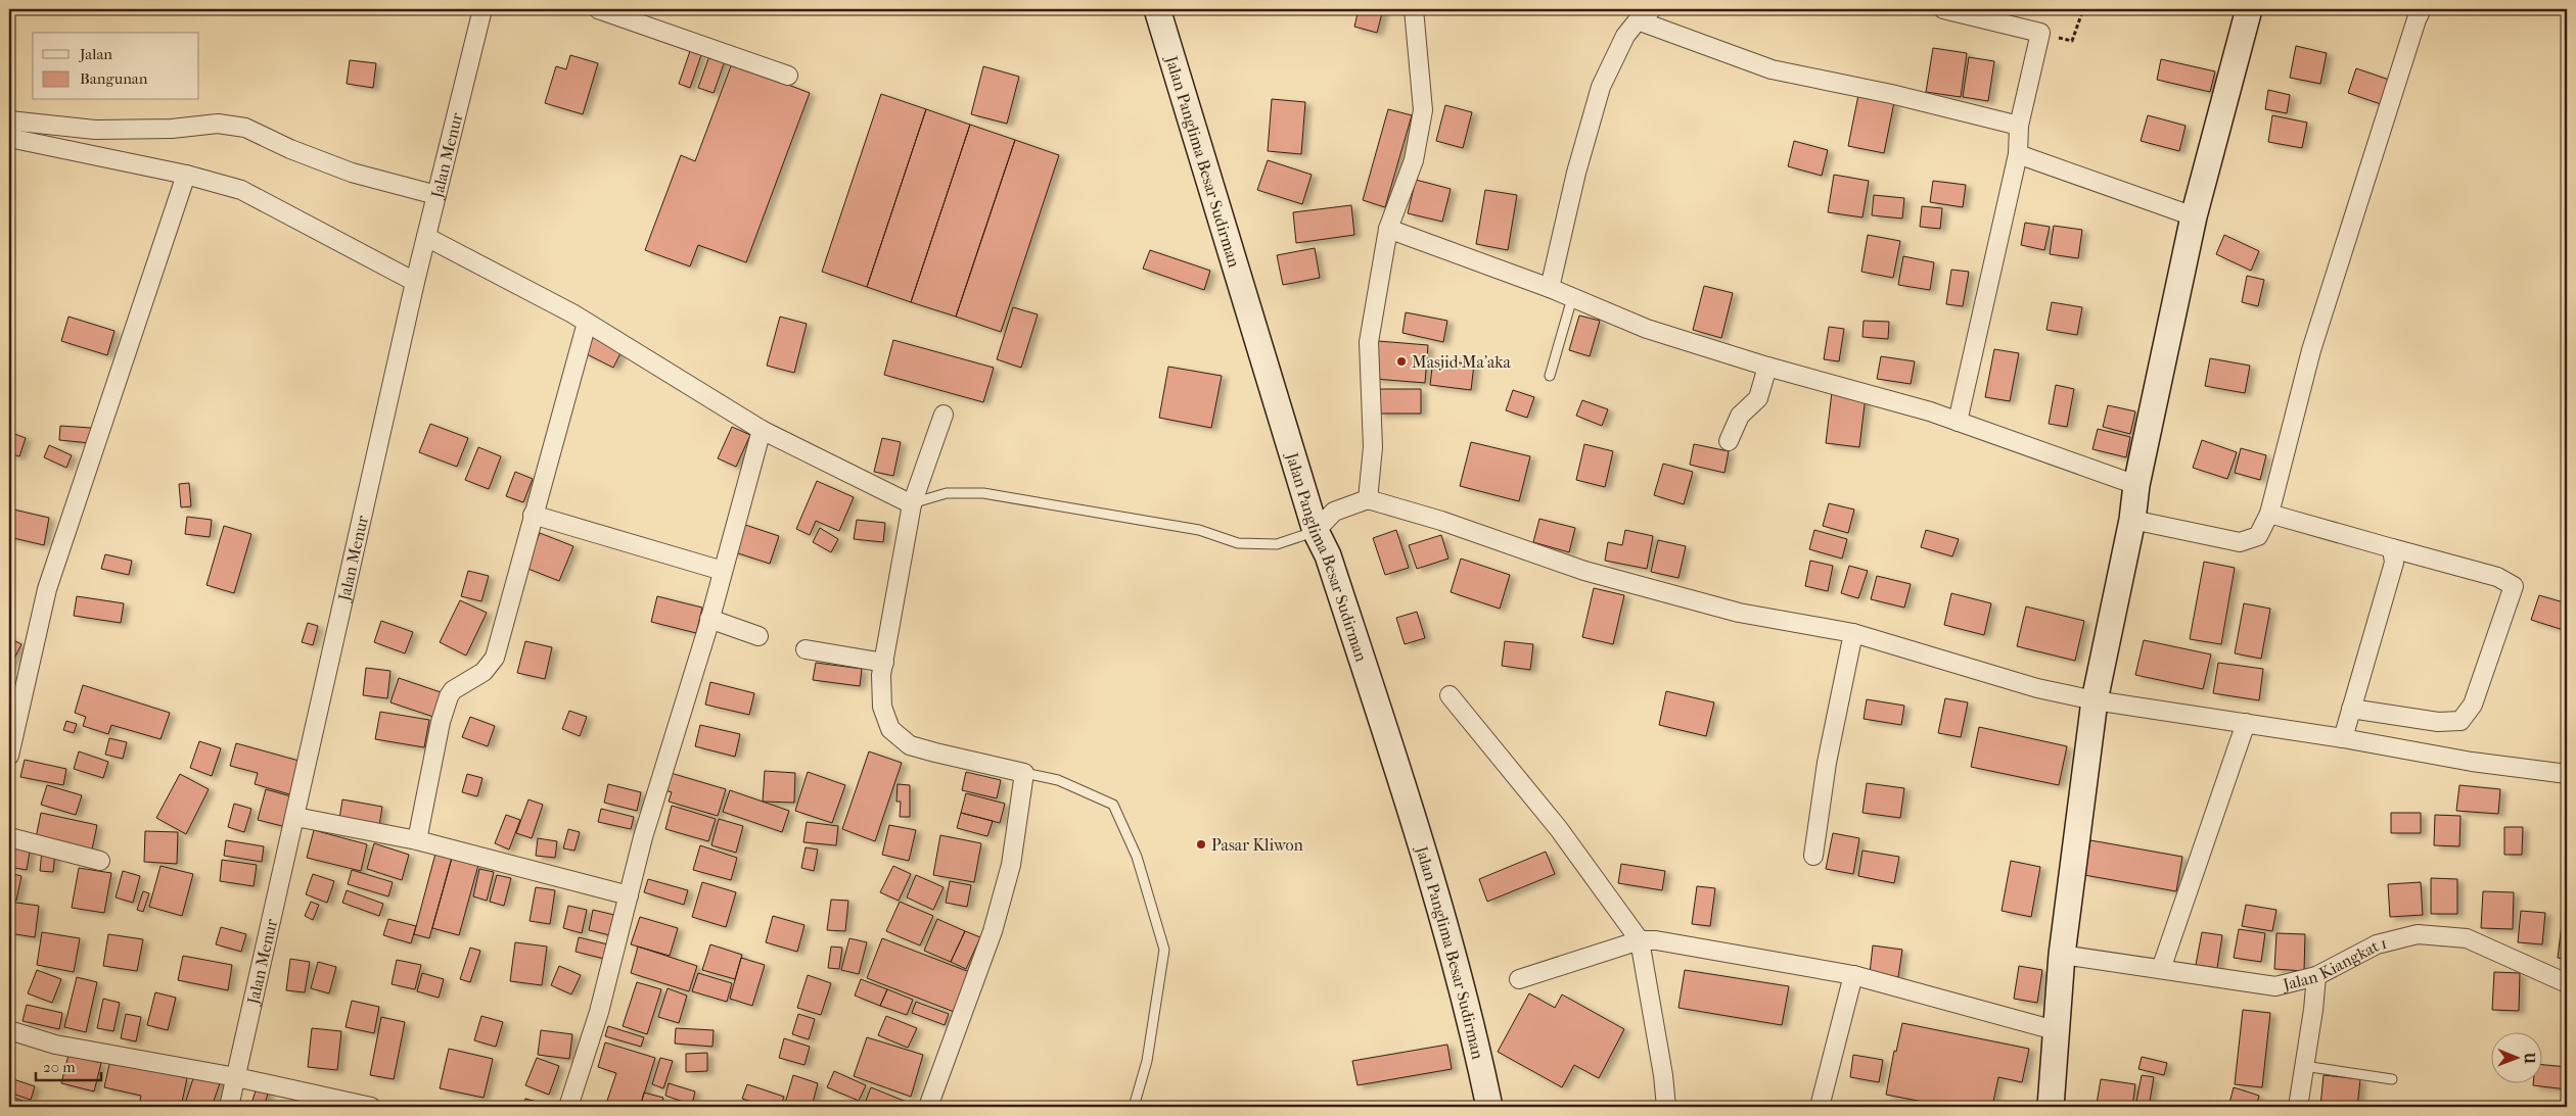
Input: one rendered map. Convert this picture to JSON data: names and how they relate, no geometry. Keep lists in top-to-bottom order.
{
  "streets": {
    "main road": ["Jalan Panglima Besar Sudirman"],
    "street": ["Jalan Menur", "Jalan Kiangkat 1"]
  },
  "places": ["Masjid Ma'aka", "Pasar Kliwon"],
  "legend": ["Jalan", "Bangunan"],
  "scale_bar": "20 m",
  "north": "right"
}
